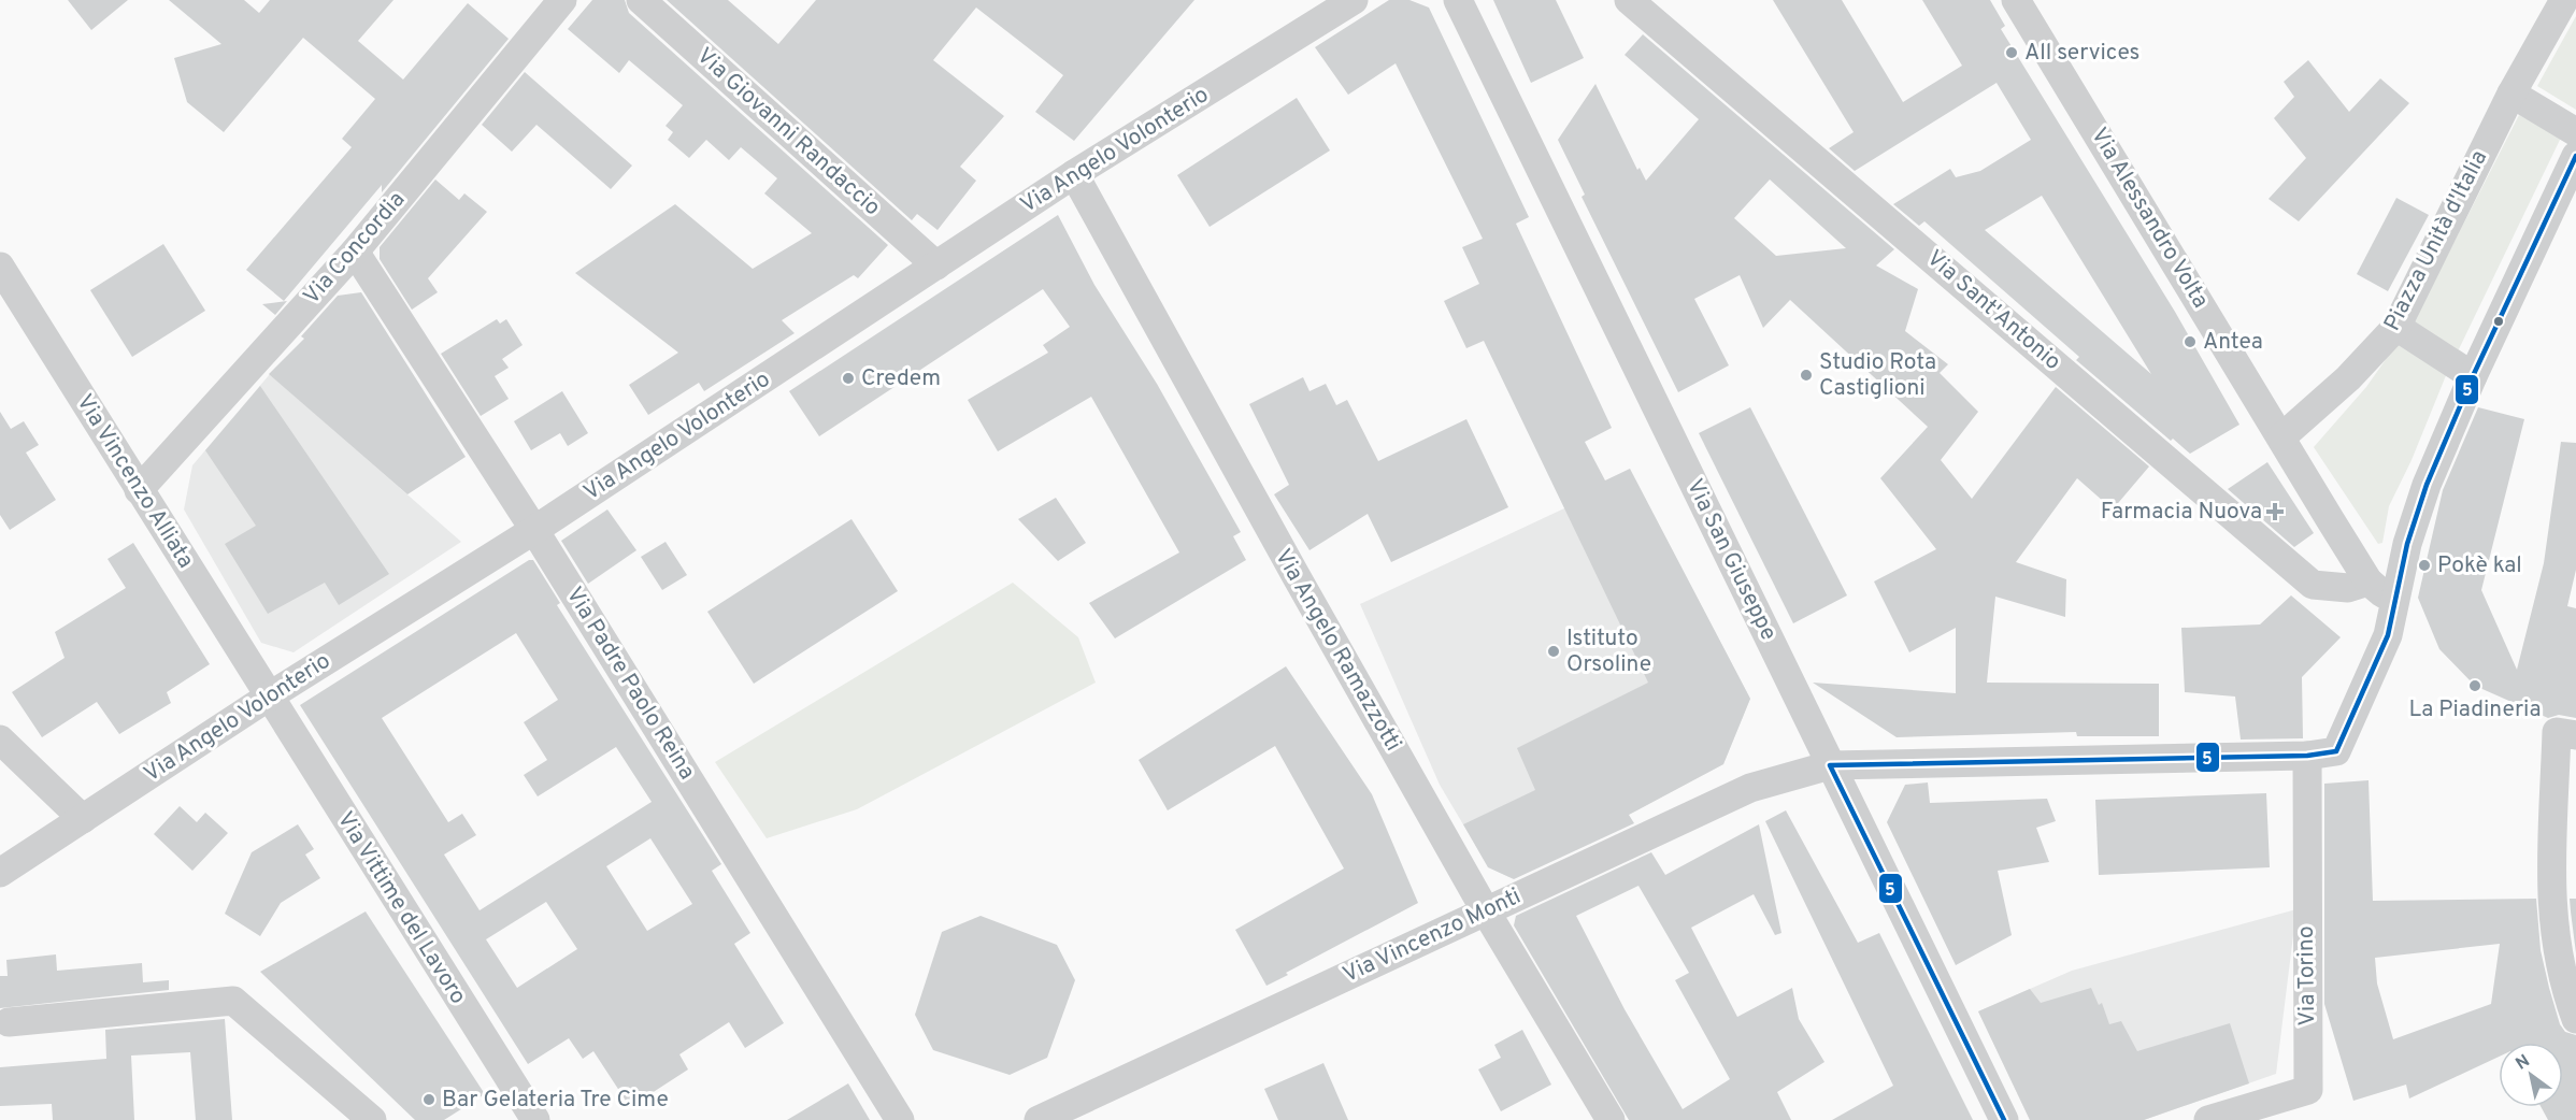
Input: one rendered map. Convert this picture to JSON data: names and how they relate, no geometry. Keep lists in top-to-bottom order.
{
  "streets": {
    "street": [
      "Via Giovanni Randaccio",
      "Via Angelo Volonterio",
      "Via Alessandro Volta",
      "Piazza Unità d'Italia",
      "Via Concordia",
      "Via Sant'Antonio",
      "Via Vincenzo Alliata",
      "Via San Giuseppe",
      "Via Angelo Ramazzotti",
      "Via Padre Paolo Reina",
      "Via Vittime del Lavoro",
      "Via Vincenzo Monti",
      "Via Torino"
    ]
  },
  "crossings": [
    ["Via Giovanni Randaccio", "Via Angelo Volonterio"],
    ["Via Angelo Volonterio", "Via Vincenzo Alliata"],
    ["Via Angelo Volonterio", "Via Angelo Ramazzotti"],
    ["Via Angelo Volonterio", "Via Padre Paolo Reina"],
    ["Via Angelo Volonterio", "Via Vittime del Lavoro"],
    ["Via Alessandro Volta", "Piazza Unità d'Italia"],
    ["Via Concordia", "Via Vincenzo Alliata"],
    ["Via Concordia", "Via Padre Paolo Reina"],
    ["Via Vincenzo Alliata", "Via Vittime del Lavoro"],
    ["Via San Giuseppe", "Via Vincenzo Monti"],
    ["Via Angelo Ramazzotti", "Via Vincenzo Monti"],
    ["Via Vincenzo Monti", "Via Torino"]
  ],
  "places": {
    "other": [
      "All services",
      "Antea",
      "Studio Rota Castiglioni",
      "Credem",
      "Pokè kal",
      "Istituto Orsoline",
      "La Piadineria",
      "Bar Gelateria Tre Cime"
    ],
    "health": ["Farmacia Nuova"]
  },
  "lines": ["transit line 5"],
  "north": "top left"
}
